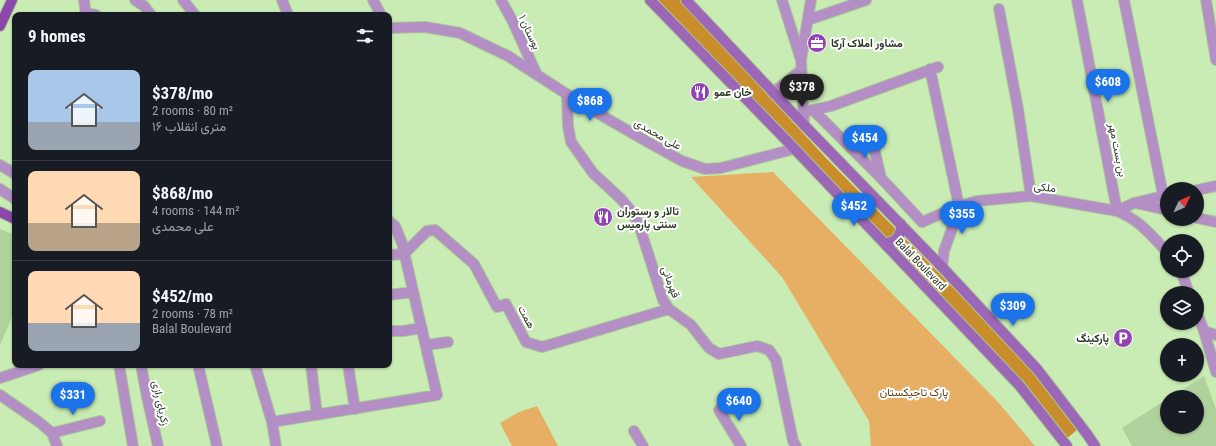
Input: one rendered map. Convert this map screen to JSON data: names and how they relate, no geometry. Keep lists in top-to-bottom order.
{
  "streets": {
    "main road": ["Balal Boulevard"],
    "street": [
      "بوستان ۱",
      "علی محمدی",
      "بن بست مهر",
      "ملکی",
      "قهرمانی",
      "همت",
      "زکریای رازی"
    ]
  },
  "crossings": [
    ["بوستان ۱", "علی محمدی"],
    ["علی محمدی", "Balal Boulevard"],
    ["علی محمدی", "قهرمانی"],
    ["بن بست مهر", "ملکی"],
    ["قهرمانی", "همت"]
  ],
  "parks": ["پارک تاجیکستان"],
  "places": {
    "office": ["مشاور املاک آرکا"],
    "restaurant": ["خان عمو", "تالار و رستوران سنتی پارمیس"],
    "parking": ["پارکینگ"]
  },
  "north": "top right",
  "page": {
    "heading": "9 homes",
    "list": [
      {
        "name": "$378/mo",
        "note": "2 rooms · 80 m² · ۱۶ متری انقلاب"
      },
      {
        "name": "$868/mo",
        "note": "4 rooms · 144 m² · علی محمدی"
      },
      {
        "name": "$452/mo",
        "note": "2 rooms · 78 m² · Balal Boulevard"
      }
    ],
    "price": [
      "$608",
      "$378",
      "$868",
      "$454",
      "$452",
      "$355",
      "$309",
      "$331",
      "$640"
    ],
    "map_buttons": ["+", "−"]
  }
}
